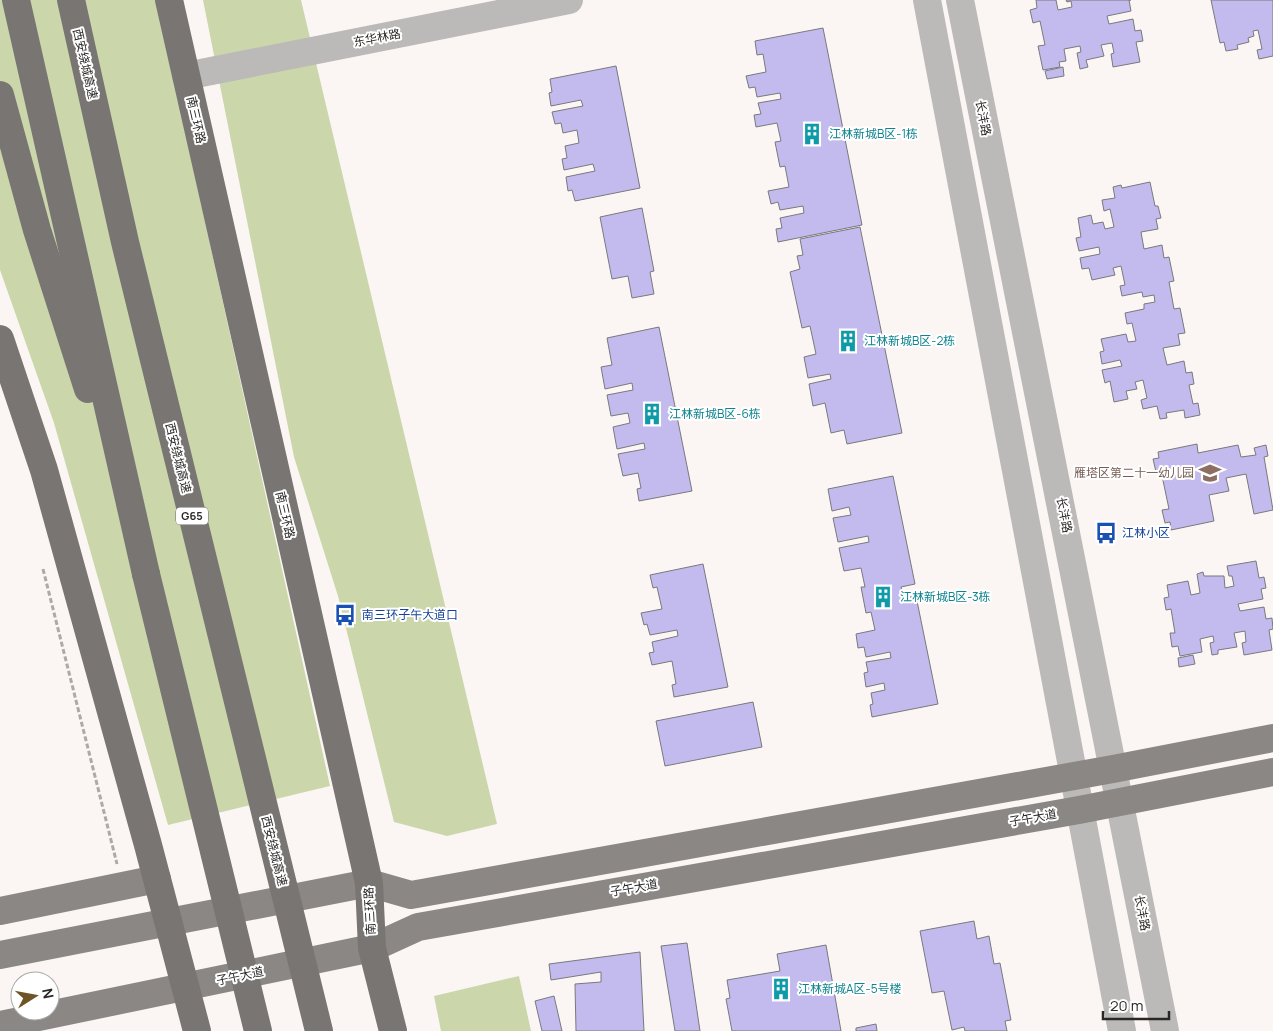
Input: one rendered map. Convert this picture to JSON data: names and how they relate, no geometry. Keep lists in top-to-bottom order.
{
  "streets": {
    "highway": ["西安绕城高速", "南三环路", "G65"],
    "main road": ["子午大道"],
    "street": ["东华林路", "长沣路"]
  },
  "crossings": [
    ["东华林路", "南三环路"],
    ["长沣路", "子午大道"],
    ["南三环路", "子午大道"]
  ],
  "places": {
    "building": [
      "江林新城B区-1栋",
      "江林新城B区-2栋",
      "江林新城B区-6栋",
      "江林新城B区-3栋",
      "江林新城A区-5号楼"
    ],
    "school or university": ["雁塔区第二十一幼儿园"],
    "bus stop": ["江林小区", "南三环子午大道口"]
  },
  "scale_bar": "20 m",
  "north": "right"
}
